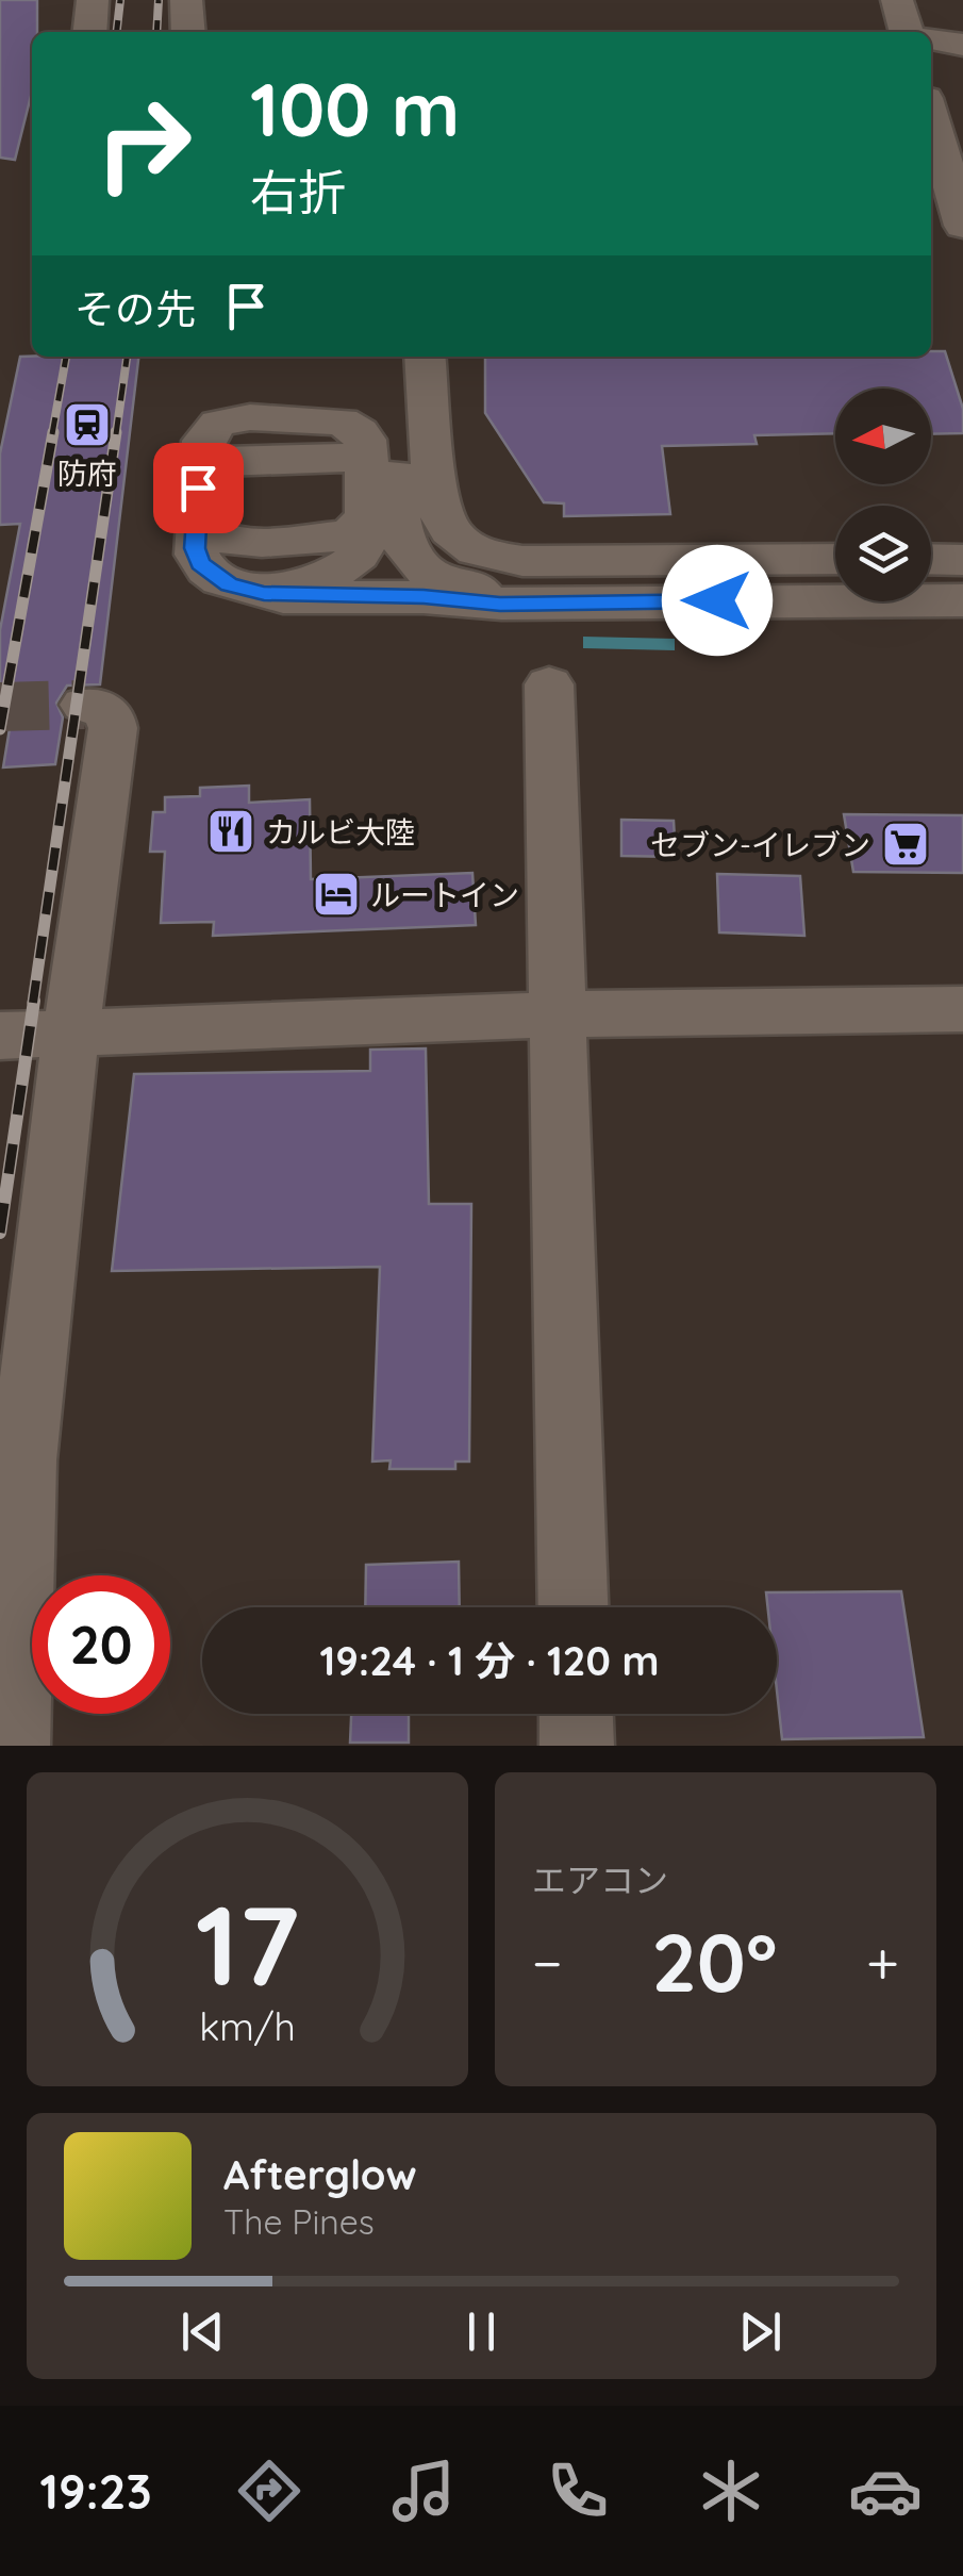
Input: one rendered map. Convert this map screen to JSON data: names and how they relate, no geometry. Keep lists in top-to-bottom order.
{
  "places": {
    "station": ["防府"],
    "restaurant": ["カルビ大陸"],
    "supermarket": ["セブン-イレブン"],
    "hotel": ["ルートイン"]
  },
  "north": "left",
  "page": {
    "turn": ["100 m", "右折"],
    "then": "その先",
    "limit": "20",
    "trip": "19:24 · 1 分 · 120 m",
    "tile": "エアコン",
    "heat": ["−", "20°", "+"],
    "song": ["Afterglow", "The Pines"],
    "tabs": "19:23",
    "gauge": ["17", "km/h"]
  }
}
